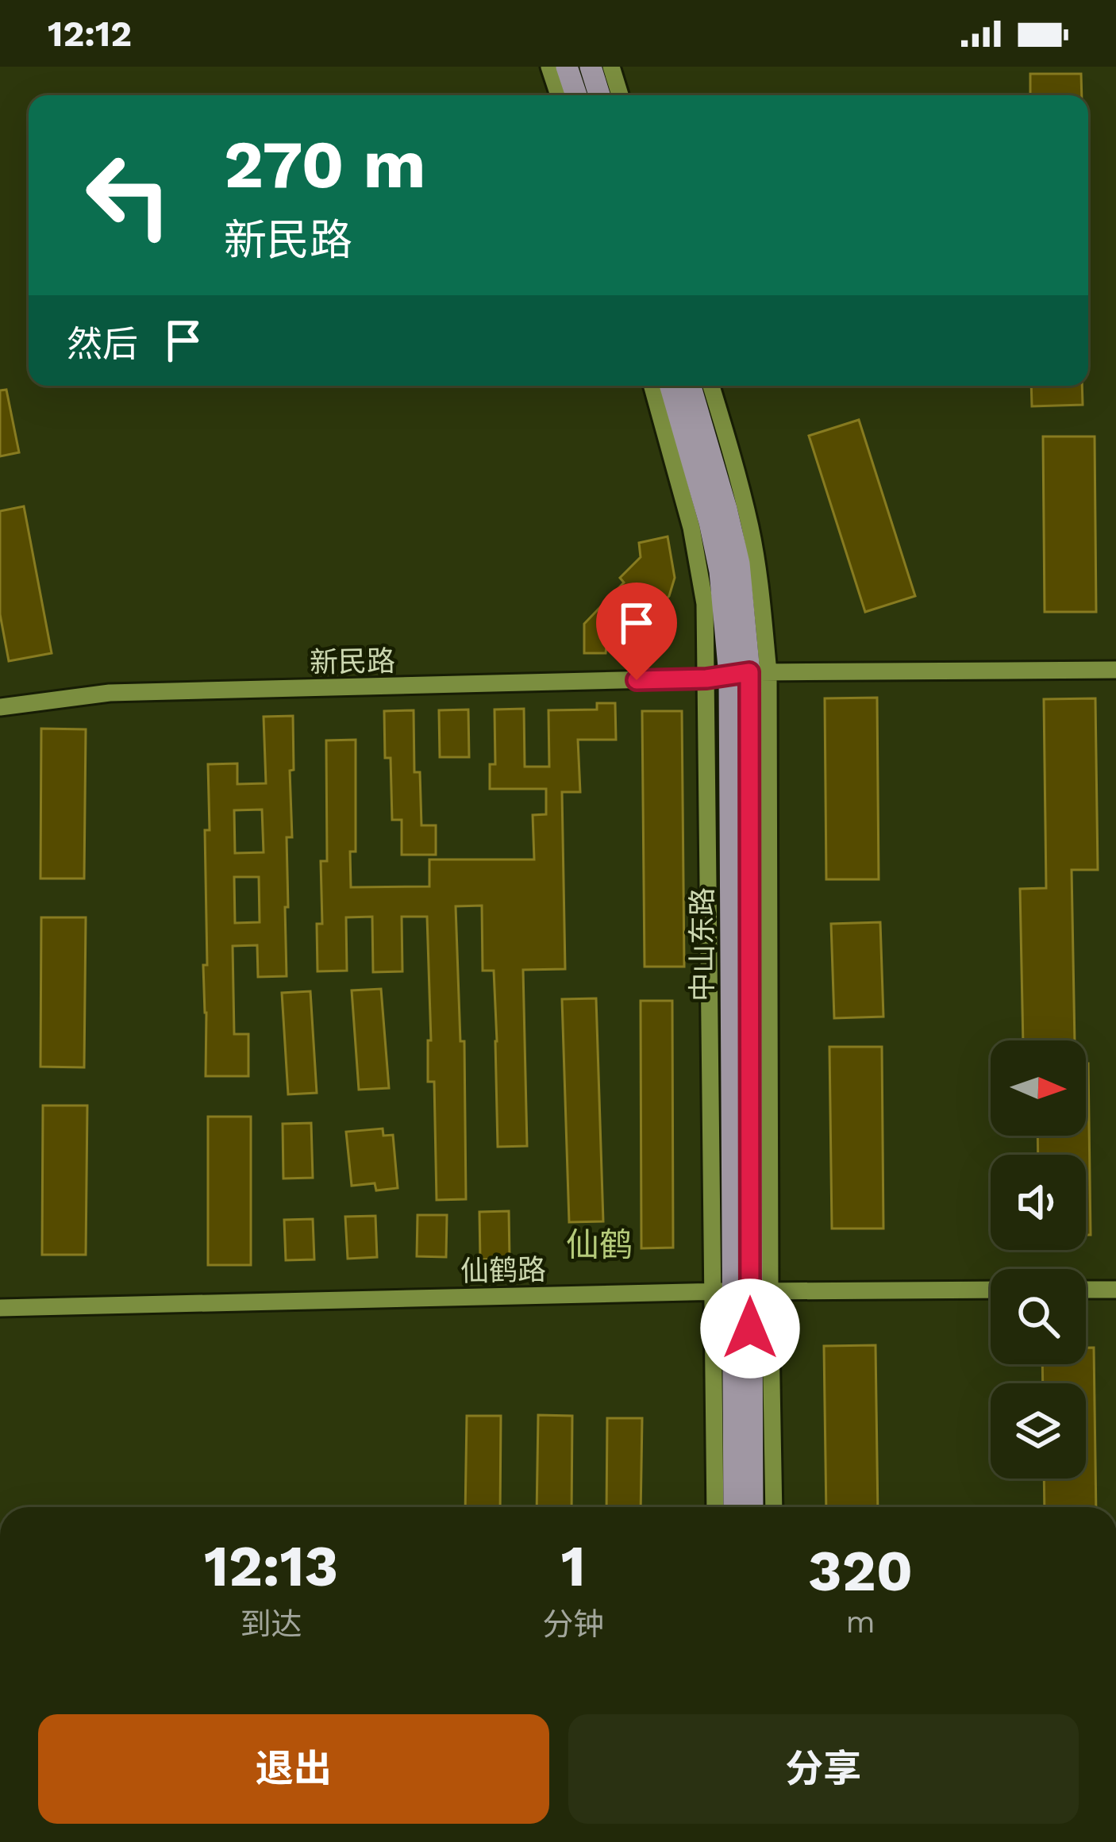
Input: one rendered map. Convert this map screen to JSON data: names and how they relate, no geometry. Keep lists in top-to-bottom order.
{
  "streets": {
    "main road": ["中山东路"],
    "street": ["新民路", "仙鹤路"]
  },
  "crossings": [
    ["新民路", "中山东路"],
    ["中山东路", "仙鹤路"]
  ],
  "districts": ["仙鹤"],
  "north": "right",
  "page": {
    "status": "12:12",
    "turn": ["270 m", "新民路"],
    "then": "然后",
    "eta": [
      "12:13",
      "到达",
      "1",
      "分钟",
      "320",
      "m"
    ],
    "buttons": ["退出", "分享"]
  }
}
